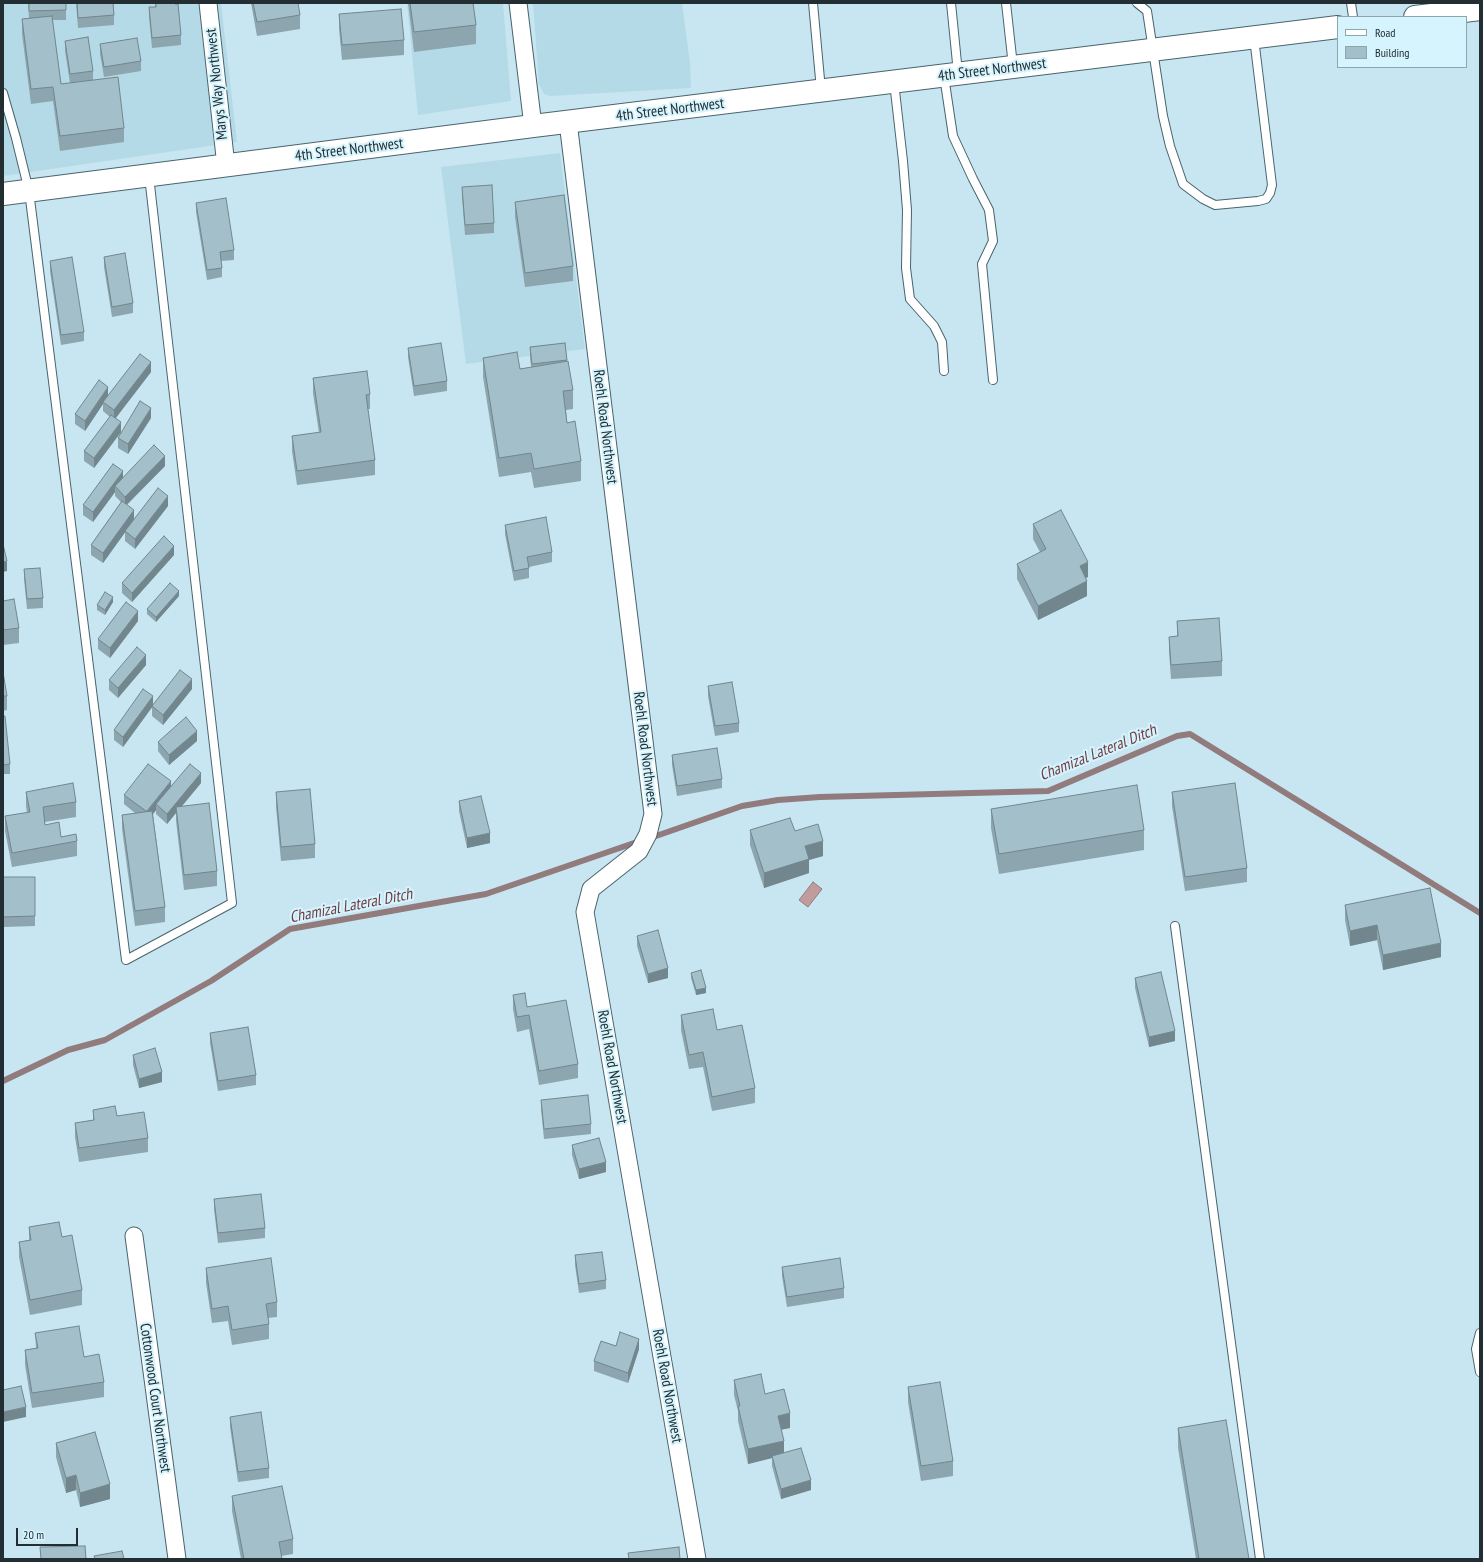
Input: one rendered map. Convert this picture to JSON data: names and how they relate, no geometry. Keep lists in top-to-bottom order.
{
  "streets": {
    "main road": ["4th Street Northwest"],
    "street": ["Marys Way Northwest", "Roehl Road Northwest", "Cottonwood Court Northwest"]
  },
  "crossings": [
    ["4th Street Northwest", "Marys Way Northwest"],
    ["4th Street Northwest", "Roehl Road Northwest"]
  ],
  "water": ["Chamizal Lateral Ditch"],
  "legend": ["Road", "Building"],
  "scale_bar": "20 m"
}
